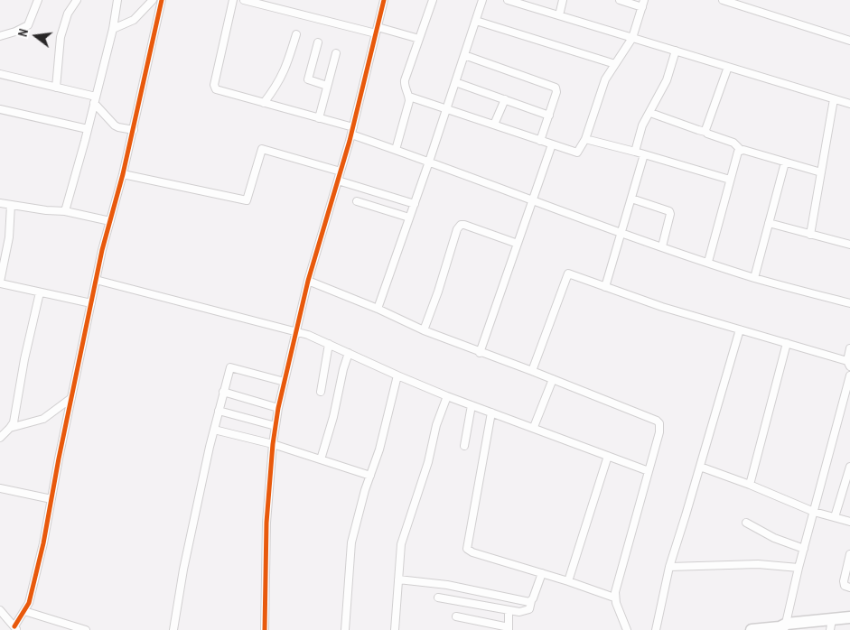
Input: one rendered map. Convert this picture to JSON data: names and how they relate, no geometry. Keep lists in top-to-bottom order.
{
  "north": "left"
}
